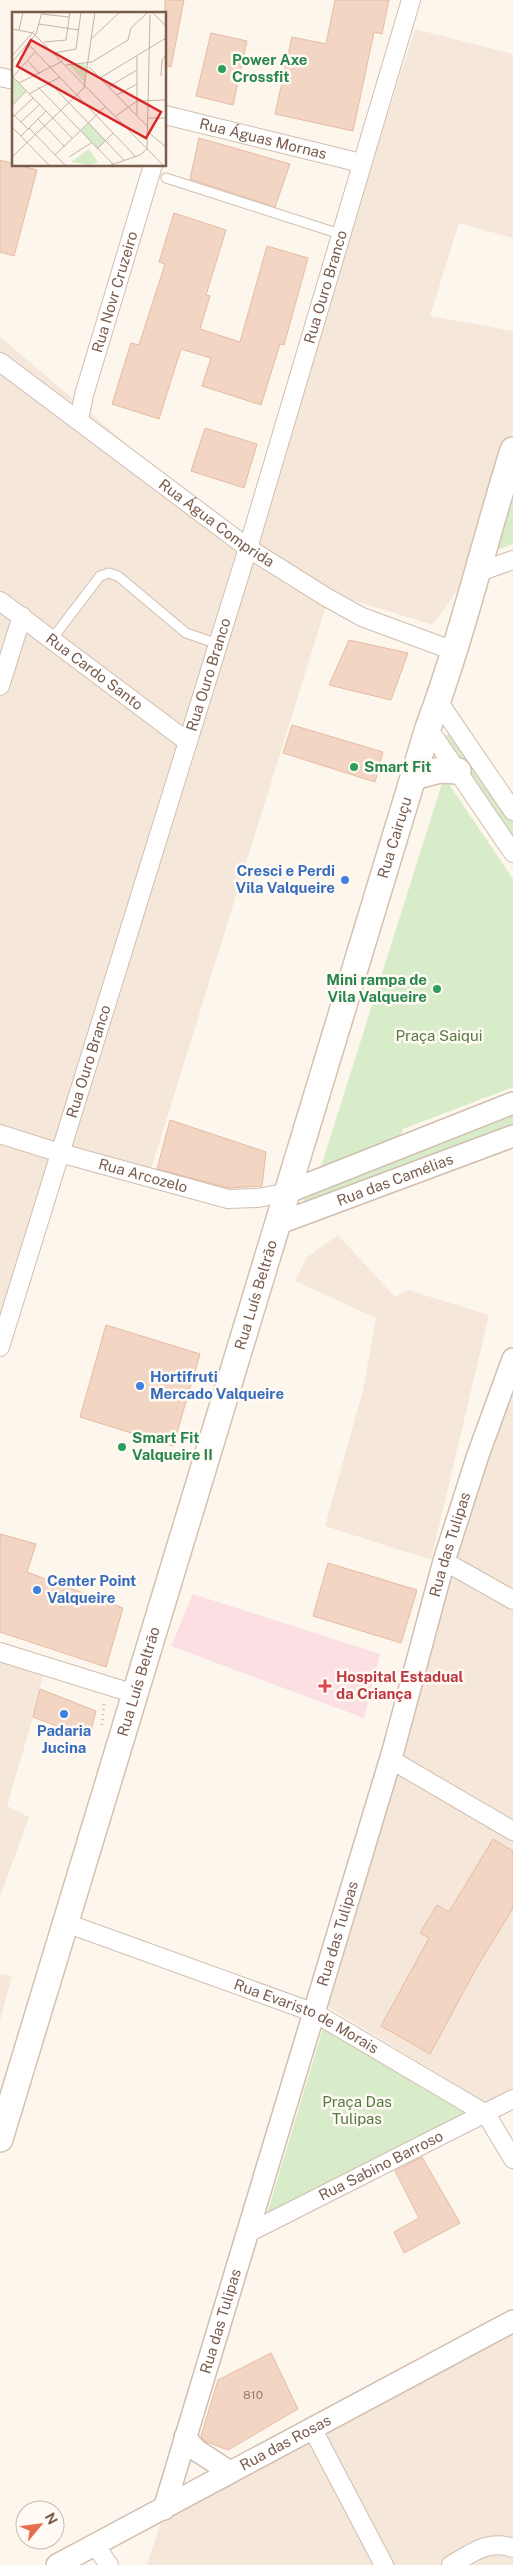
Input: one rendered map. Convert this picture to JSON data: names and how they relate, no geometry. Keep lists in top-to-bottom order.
{
  "streets": {
    "main road": ["Rua Cairuçu", "Rua Luís Beltrão"],
    "street": [
      "Rua Águas Mornas",
      "Rua Ouro Branco",
      "Rua Novr Cruzeiro",
      "Rua Água Comprida",
      "Rua Cardo Santo",
      "Rua Arcozelo",
      "Rua das Camélias",
      "Rua das Tulipas",
      "Rua Evaristo de Morais",
      "Rua Sabino Barroso",
      "Rua das Rosas"
    ]
  },
  "crossings": [
    ["Rua Águas Mornas", "Rua Ouro Branco"],
    ["Rua Ouro Branco", "Rua Água Comprida"],
    ["Rua Ouro Branco", "Rua Cardo Santo"],
    ["Rua Ouro Branco", "Rua Arcozelo"],
    ["Rua Novr Cruzeiro", "Rua Água Comprida"],
    ["Rua Água Comprida", "Rua Cairuçu"],
    ["Rua Cairuçu", "Rua Arcozelo"],
    ["Rua Cairuçu", "Rua das Camélias"],
    ["Rua Cairuçu", "Rua Luís Beltrão"],
    ["Rua Arcozelo", "Rua das Camélias"],
    ["Rua das Camélias", "Rua Luís Beltrão"],
    ["Rua Luís Beltrão", "Rua Evaristo de Morais"],
    ["Rua das Tulipas", "Rua Evaristo de Morais"],
    ["Rua das Tulipas", "Rua Sabino Barroso"],
    ["Rua das Tulipas", "Rua das Rosas"],
    ["Rua Evaristo de Morais", "Rua Sabino Barroso"]
  ],
  "parks": ["Praça Saiqui", "Praça Das Tulipas"],
  "places": {
    "other": [
      "Power Axe Crossfit",
      "Smart Fit",
      "Cresci e Perdi Vila Valqueire",
      "Mini rampa de Vila Valqueire",
      "Hortifruti Mercado Valqueire",
      "Smart Fit Valqueire II",
      "Center Point Valqueire",
      "Padaria Jucina"
    ],
    "health": ["Hospital Estadual da Criança"]
  },
  "house_numbers": ["810"],
  "north": "top right"
}
